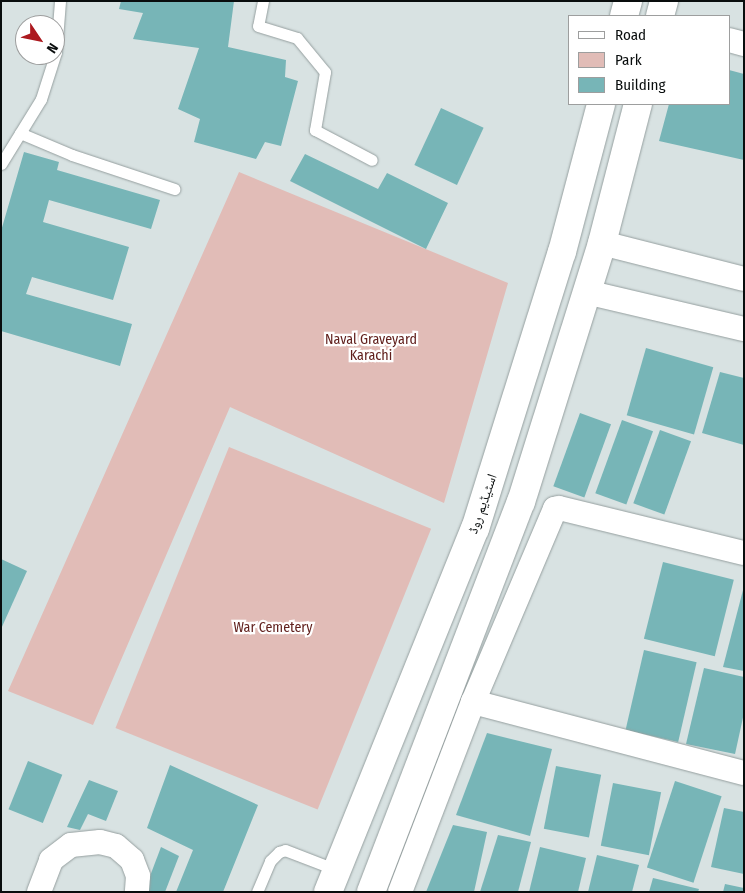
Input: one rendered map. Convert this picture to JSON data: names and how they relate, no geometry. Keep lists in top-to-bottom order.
{
  "streets": {
    "main road": ["اسٹیڈیم روڈ"]
  },
  "parks": ["Naval Graveyard Karachi", "War Cemetery"],
  "legend": ["Road", "Park", "Building"],
  "north": "bottom right"
}
